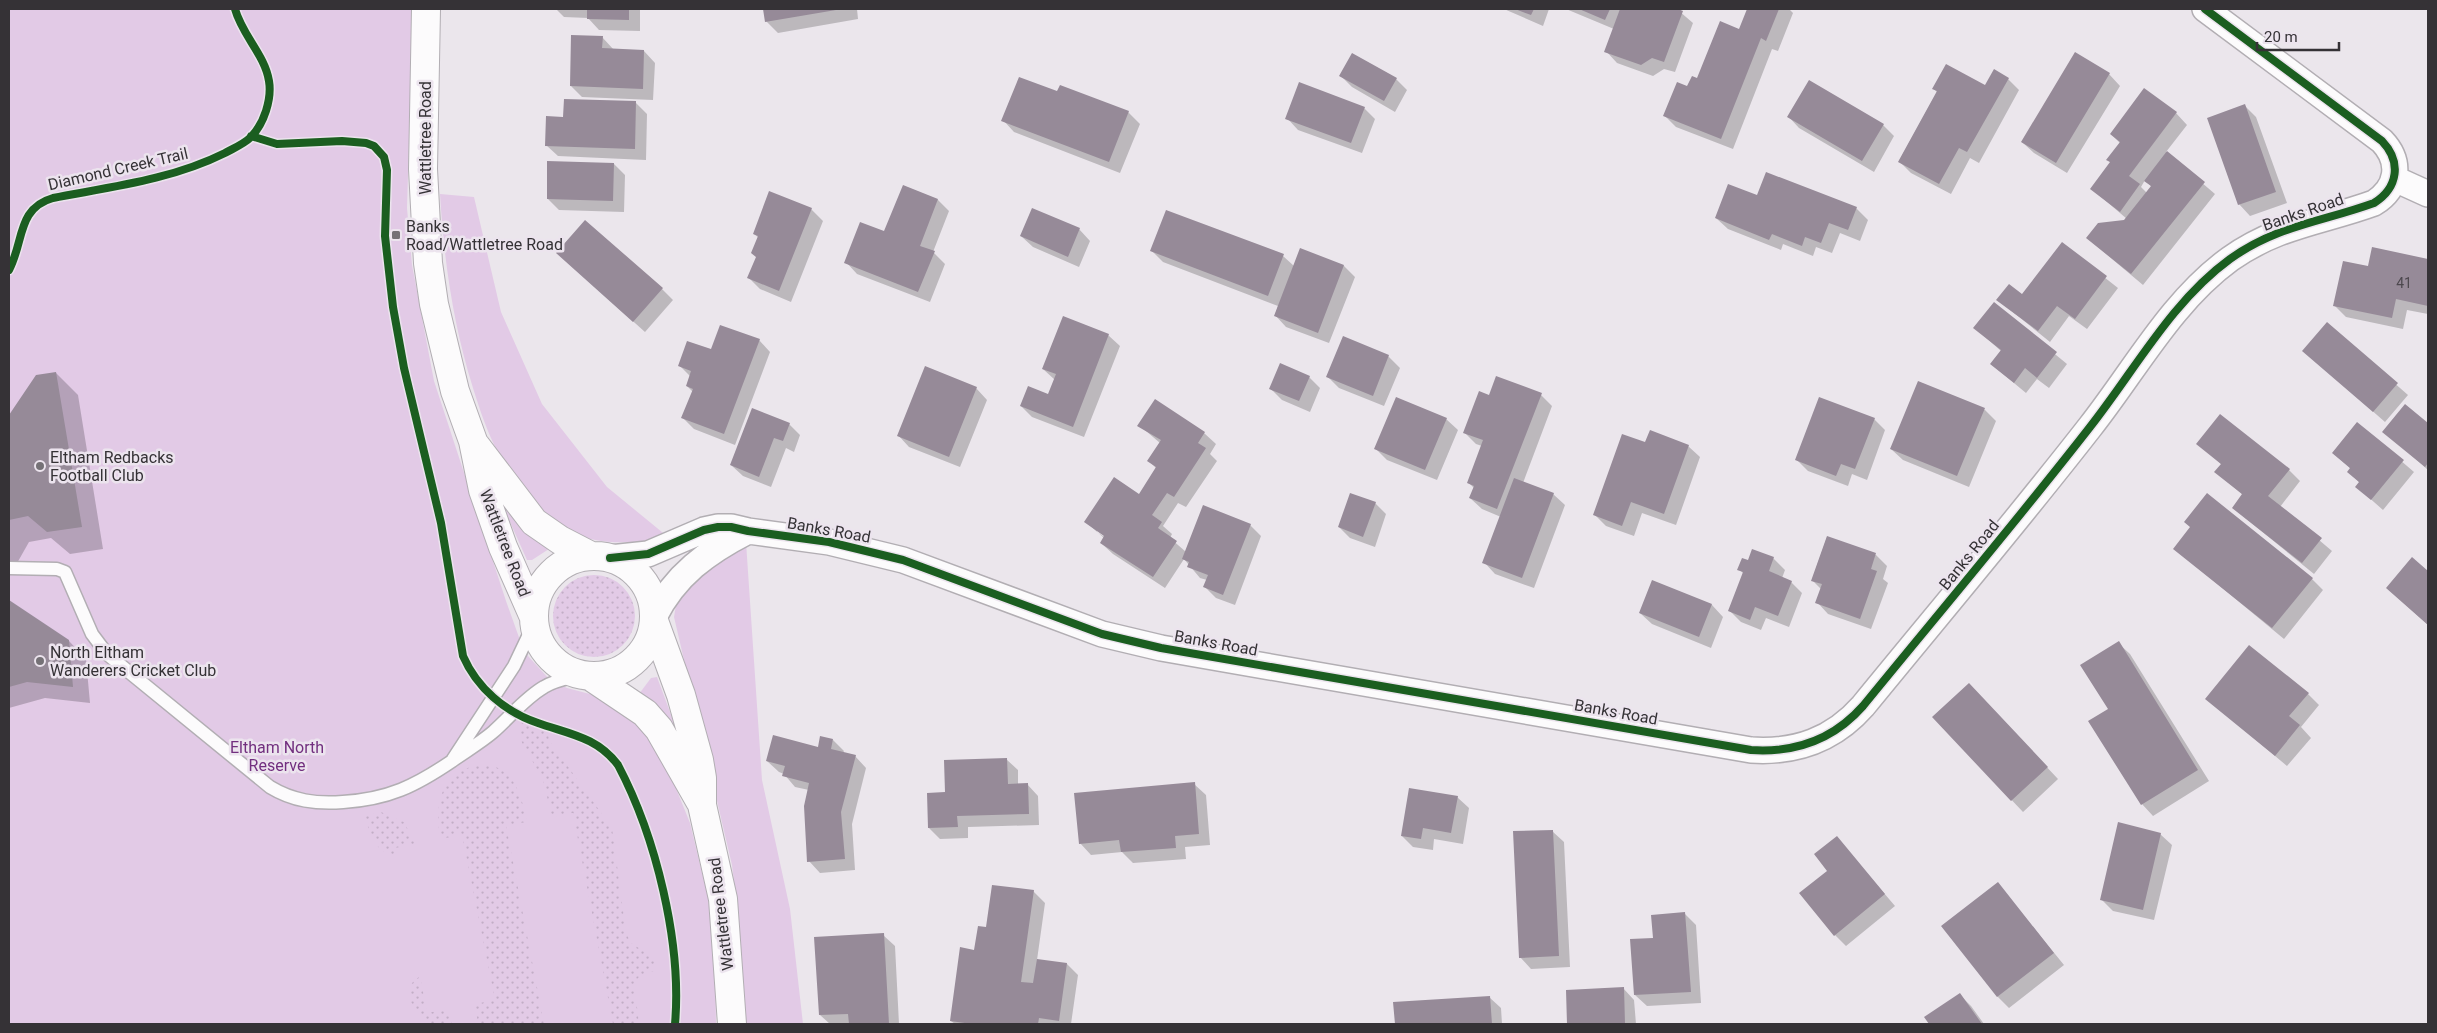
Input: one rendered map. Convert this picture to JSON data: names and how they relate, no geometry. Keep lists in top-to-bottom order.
{
  "streets": {
    "main road": ["Wattletree Road"],
    "street": ["Banks Road"],
    "cycle path": ["Diamond Creek Trail"]
  },
  "crossings": [
    ["Wattletree Road", "Banks Road"]
  ],
  "parks": ["Eltham North Reserve"],
  "places": {
    "transit": ["Banks Road/Wattletree Road"],
    "other": ["Eltham Redbacks Football Club", "North Eltham Wanderers Cricket Club"]
  },
  "house_numbers": ["41"],
  "scale_bar": "20 m"
}
